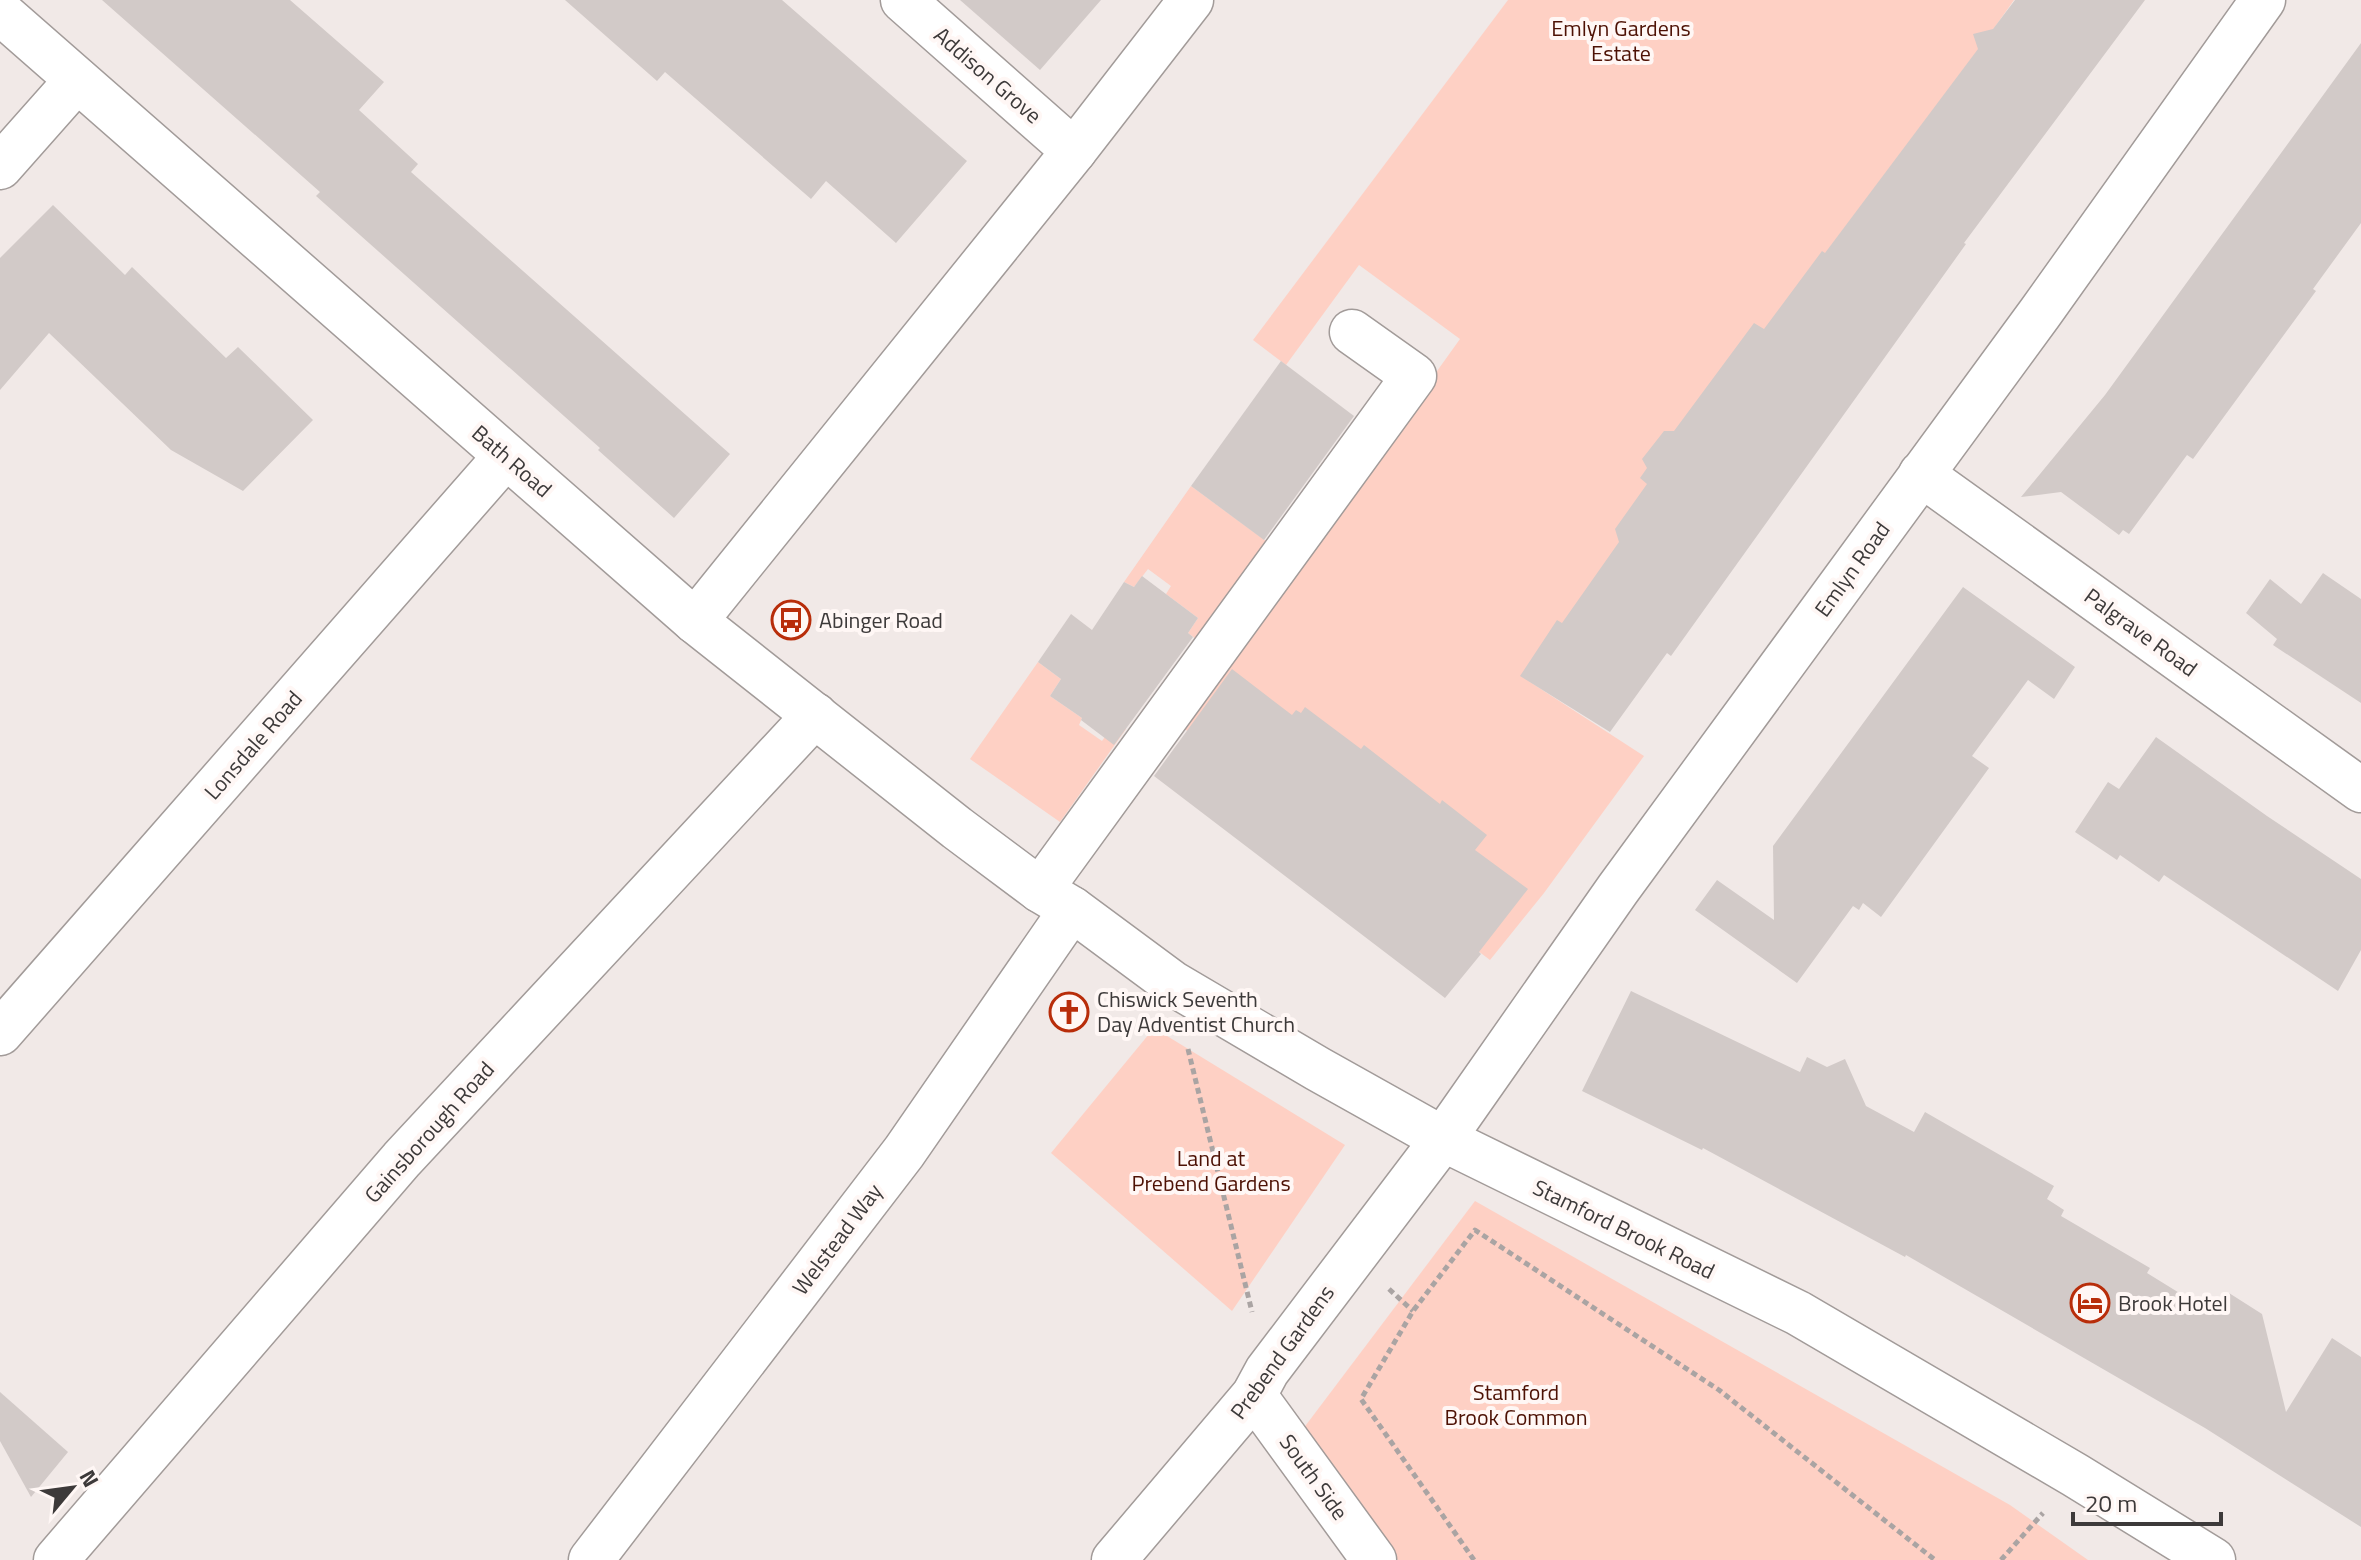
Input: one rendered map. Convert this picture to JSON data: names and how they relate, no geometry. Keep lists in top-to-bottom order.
{
  "streets": {
    "street": [
      "Addison Grove",
      "Bath Road",
      "Emlyn Road",
      "Palgrave Road",
      "Lonsdale Road",
      "Gainsborough Road",
      "Stamford Brook Road",
      "Welstead Way",
      "Prebend Gardens",
      "South Side"
    ]
  },
  "crossings": [
    ["Bath Road", "Lonsdale Road"],
    ["Bath Road", "Gainsborough Road"],
    ["Bath Road", "Stamford Brook Road"],
    ["Bath Road", "Welstead Way"],
    ["Emlyn Road", "Palgrave Road"],
    ["Emlyn Road", "Stamford Brook Road"],
    ["Emlyn Road", "Prebend Gardens"],
    ["Stamford Brook Road", "Welstead Way"],
    ["Stamford Brook Road", "Prebend Gardens"],
    ["Prebend Gardens", "South Side"]
  ],
  "parks": ["Emlyn Gardens Estate", "Land at Prebend Gardens", "Stamford Brook Common"],
  "places": {
    "bus stop": ["Abinger Road"],
    "church": ["Chiswick Seventh Day Adventist Church"],
    "hotel": ["Brook Hotel"]
  },
  "scale_bar": "20 m",
  "north": "top right"
}
